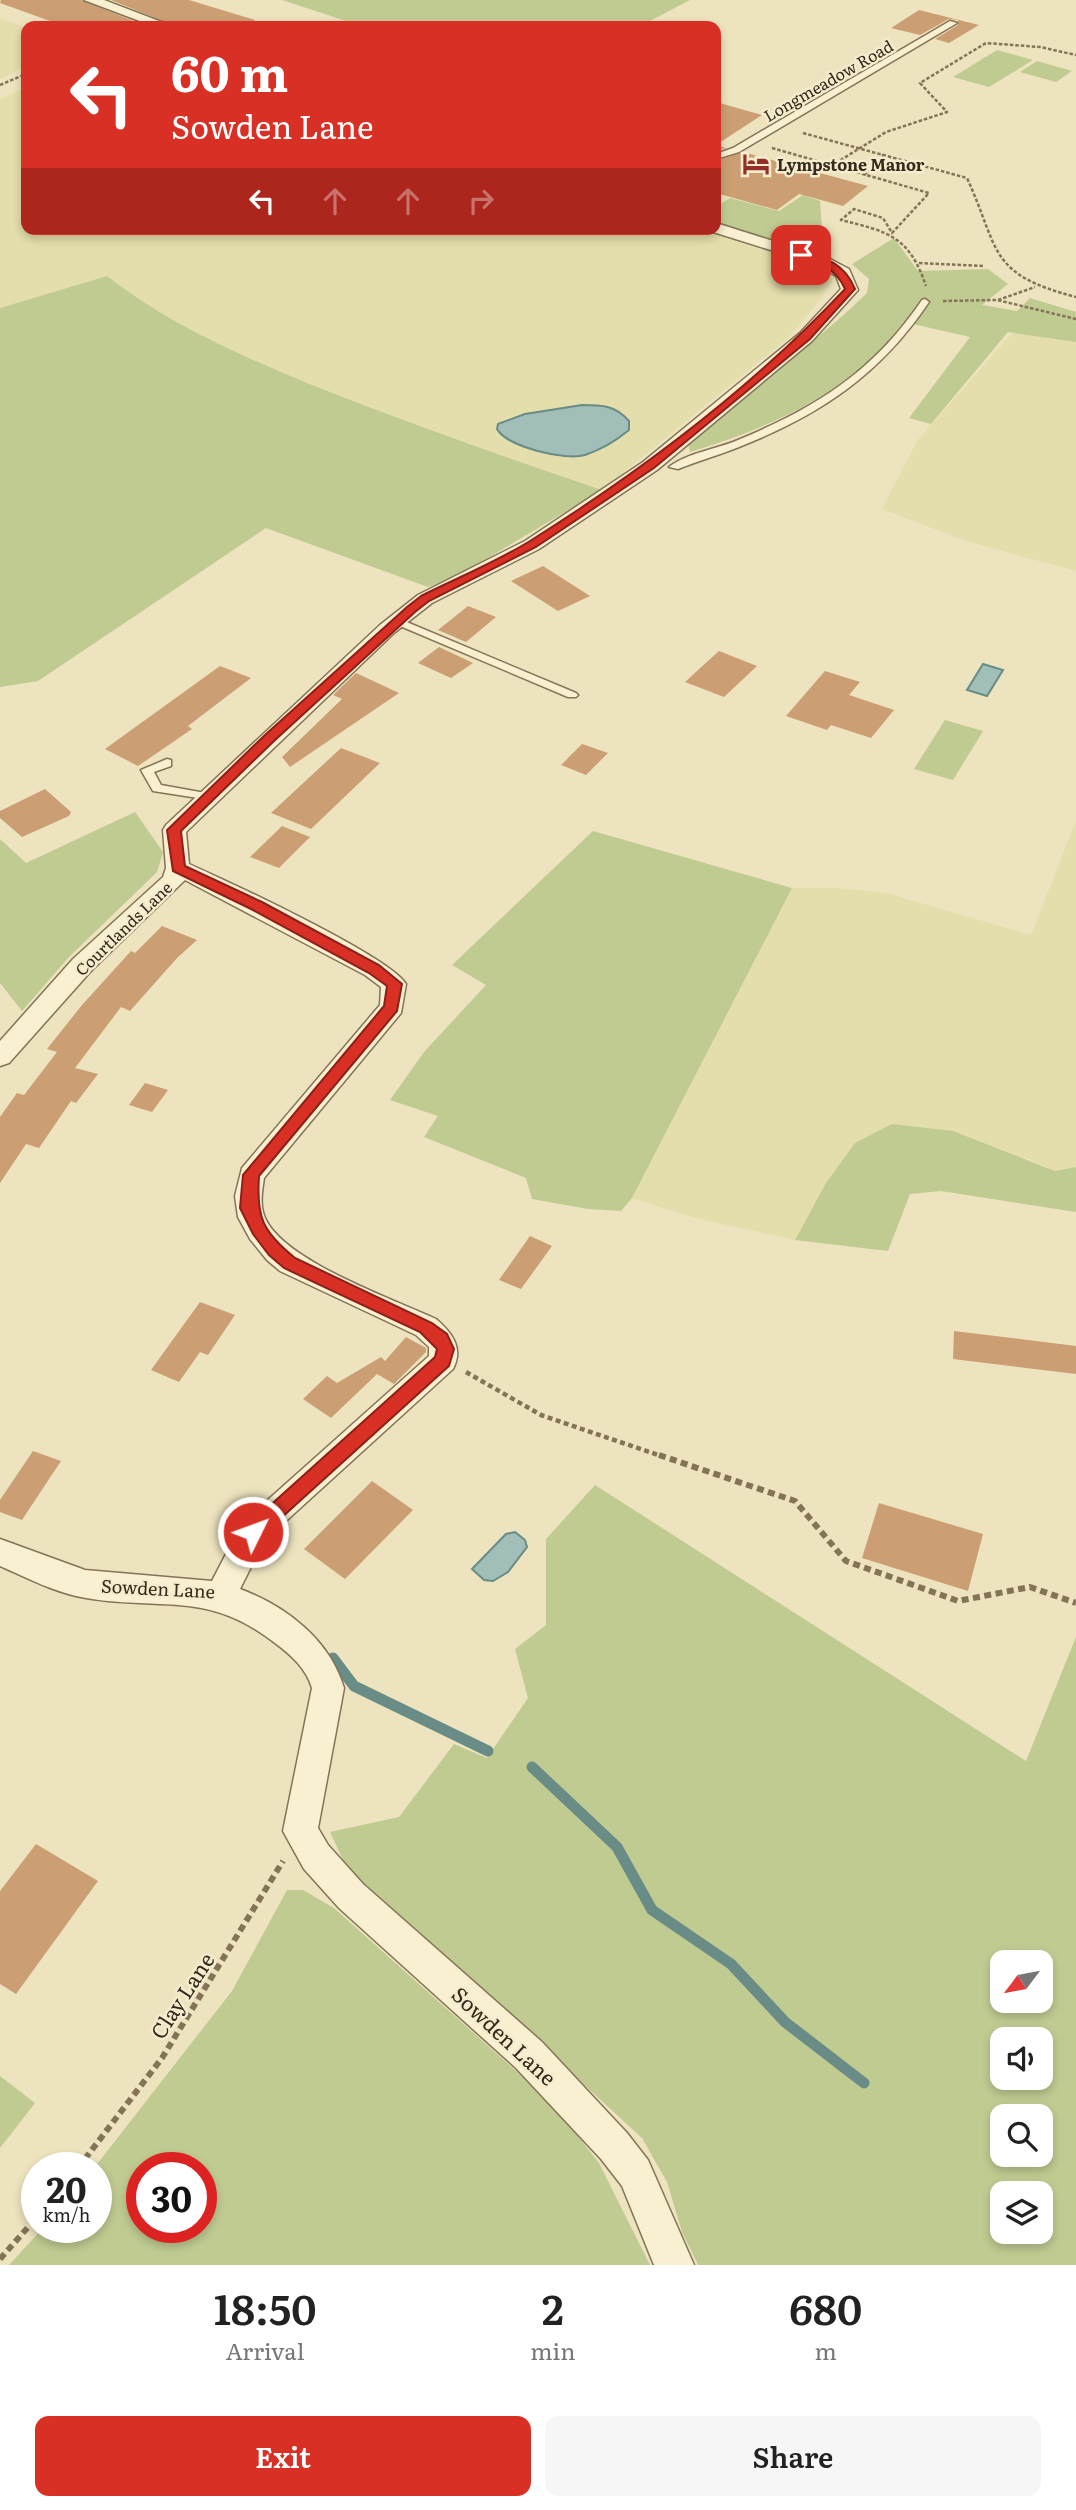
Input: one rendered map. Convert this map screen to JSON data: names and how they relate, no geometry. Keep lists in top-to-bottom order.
{
  "streets": {
    "street": ["Courtlands Lane", "Sowden Lane"],
    "lane": ["Longmeadow Road"],
    "path": ["Clay Lane"]
  },
  "crossings": [
    ["Sowden Lane", "Clay Lane"]
  ],
  "places": {
    "hotel": ["Lympstone Manor"]
  },
  "north": "bottom left",
  "page": {
    "turn": ["60 m", "Sowden Lane"],
    "speed": "20 km/h",
    "limit": "30",
    "eta": [
      "18:50",
      "Arrival",
      "2",
      "min",
      "680",
      "m"
    ],
    "buttons": ["Exit", "Share"]
  }
}
